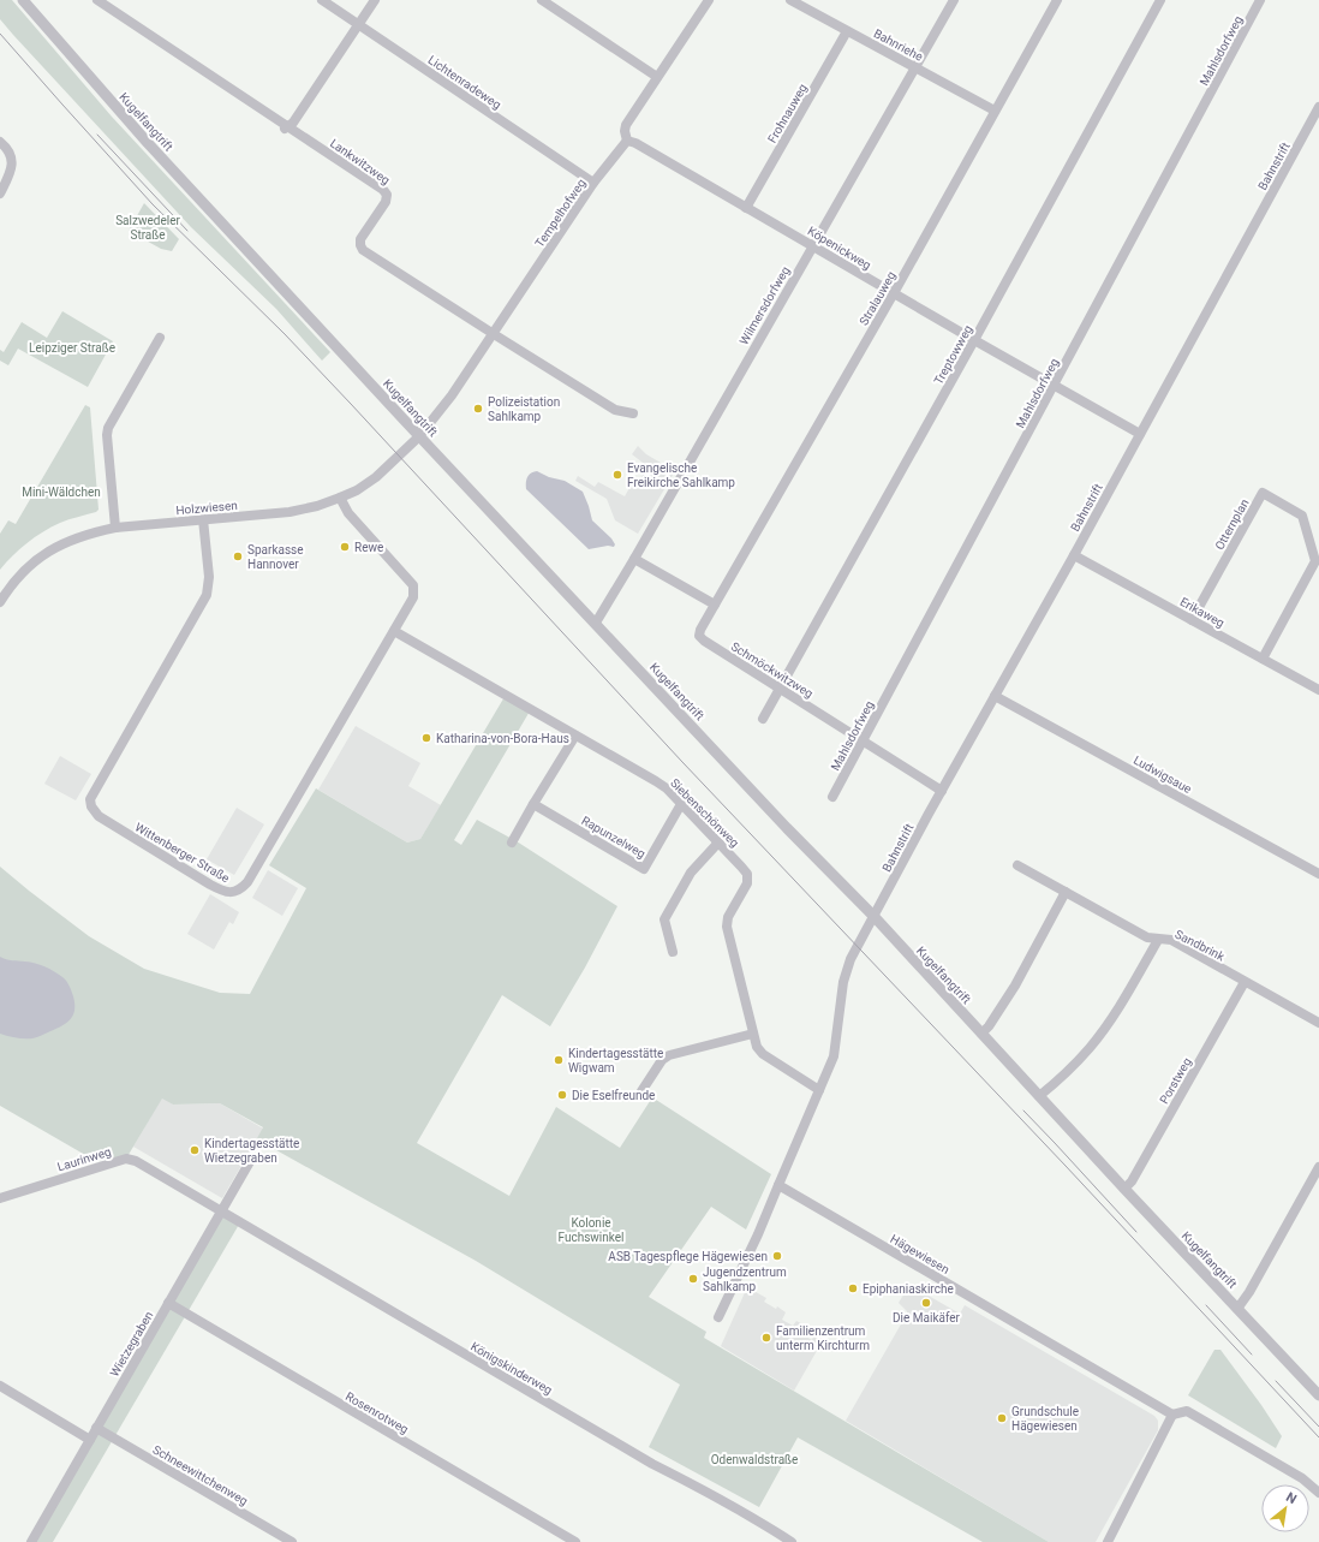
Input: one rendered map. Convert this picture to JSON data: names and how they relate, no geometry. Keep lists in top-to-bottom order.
{
  "streets": {
    "street": [
      "Bahnriehe",
      "Mahlsdorfweg",
      "Lichtenradeweg",
      "Frohnauweg",
      "Kugelfangtrift",
      "Lankwitzweg",
      "Bahnstrift",
      "Tempelhofweg",
      "Köpenickweg",
      "Stralauweg",
      "Wilmersdorfweg",
      "Treptowweg",
      "Holzwiesen",
      "Otternplan",
      "Erikaweg",
      "Schmöckwitzweg",
      "Ludwigsaue",
      "Siebenschönweg",
      "Rapunzelweg",
      "Wittenberger Straße",
      "Sandbrink",
      "Porstweg",
      "Laurinweg",
      "Hägewiesen",
      "Wietzegraben",
      "Königskinderweg",
      "Rosenrotweg",
      "Schneewittchenweg"
    ]
  },
  "crossings": [
    ["Bahnriehe", "Frohnauweg"],
    ["Bahnriehe", "Stralauweg"],
    ["Bahnriehe", "Wilmersdorfweg"],
    ["Mahlsdorfweg", "Köpenickweg"],
    ["Mahlsdorfweg", "Schmöckwitzweg"],
    ["Lichtenradeweg", "Tempelhofweg"],
    ["Frohnauweg", "Köpenickweg"],
    ["Kugelfangtrift", "Bahnstrift"],
    ["Kugelfangtrift", "Tempelhofweg"],
    ["Kugelfangtrift", "Wilmersdorfweg"],
    ["Kugelfangtrift", "Holzwiesen"],
    ["Kugelfangtrift", "Porstweg"],
    ["Lankwitzweg", "Tempelhofweg"],
    ["Bahnstrift", "Köpenickweg"],
    ["Bahnstrift", "Erikaweg"],
    ["Bahnstrift", "Schmöckwitzweg"],
    ["Bahnstrift", "Ludwigsaue"],
    ["Tempelhofweg", "Köpenickweg"],
    ["Tempelhofweg", "Holzwiesen"],
    ["Köpenickweg", "Stralauweg"],
    ["Köpenickweg", "Wilmersdorfweg"],
    ["Köpenickweg", "Treptowweg"],
    ["Stralauweg", "Schmöckwitzweg"],
    ["Treptowweg", "Schmöckwitzweg"],
    ["Holzwiesen", "Wittenberger Straße"],
    ["Otternplan", "Erikaweg"],
    ["Siebenschönweg", "Rapunzelweg"],
    ["Siebenschönweg", "Wittenberger Straße"],
    ["Sandbrink", "Porstweg"],
    ["Laurinweg", "Wietzegraben"],
    ["Laurinweg", "Königskinderweg"],
    ["Wietzegraben", "Königskinderweg"],
    ["Wietzegraben", "Rosenrotweg"],
    ["Wietzegraben", "Schneewittchenweg"]
  ],
  "parks": [
    "Salzwedeler Straße",
    "Leipziger Straße",
    "Mini-Wäldchen",
    "Kolonie Fuchswinkel",
    "Odenwaldstraße"
  ],
  "places": [
    "Polizeistation Sahlkamp",
    "Evangelische Freikirche Sahlkamp",
    "Rewe",
    "Sparkasse Hannover",
    "Katharina-von-Bora-Haus",
    "Kindertagesstätte Wigwam",
    "Die Eselfreunde",
    "Kindertagesstätte Wietzegraben",
    "ASB Tagespflege Hägewiesen",
    "Jugendzentrum Sahlkamp",
    "Epiphaniaskirche",
    "Die Maikäfer",
    "Familienzentrum unterm Kirchturm",
    "Grundschule Hägewiesen"
  ],
  "north": "top right"
}
